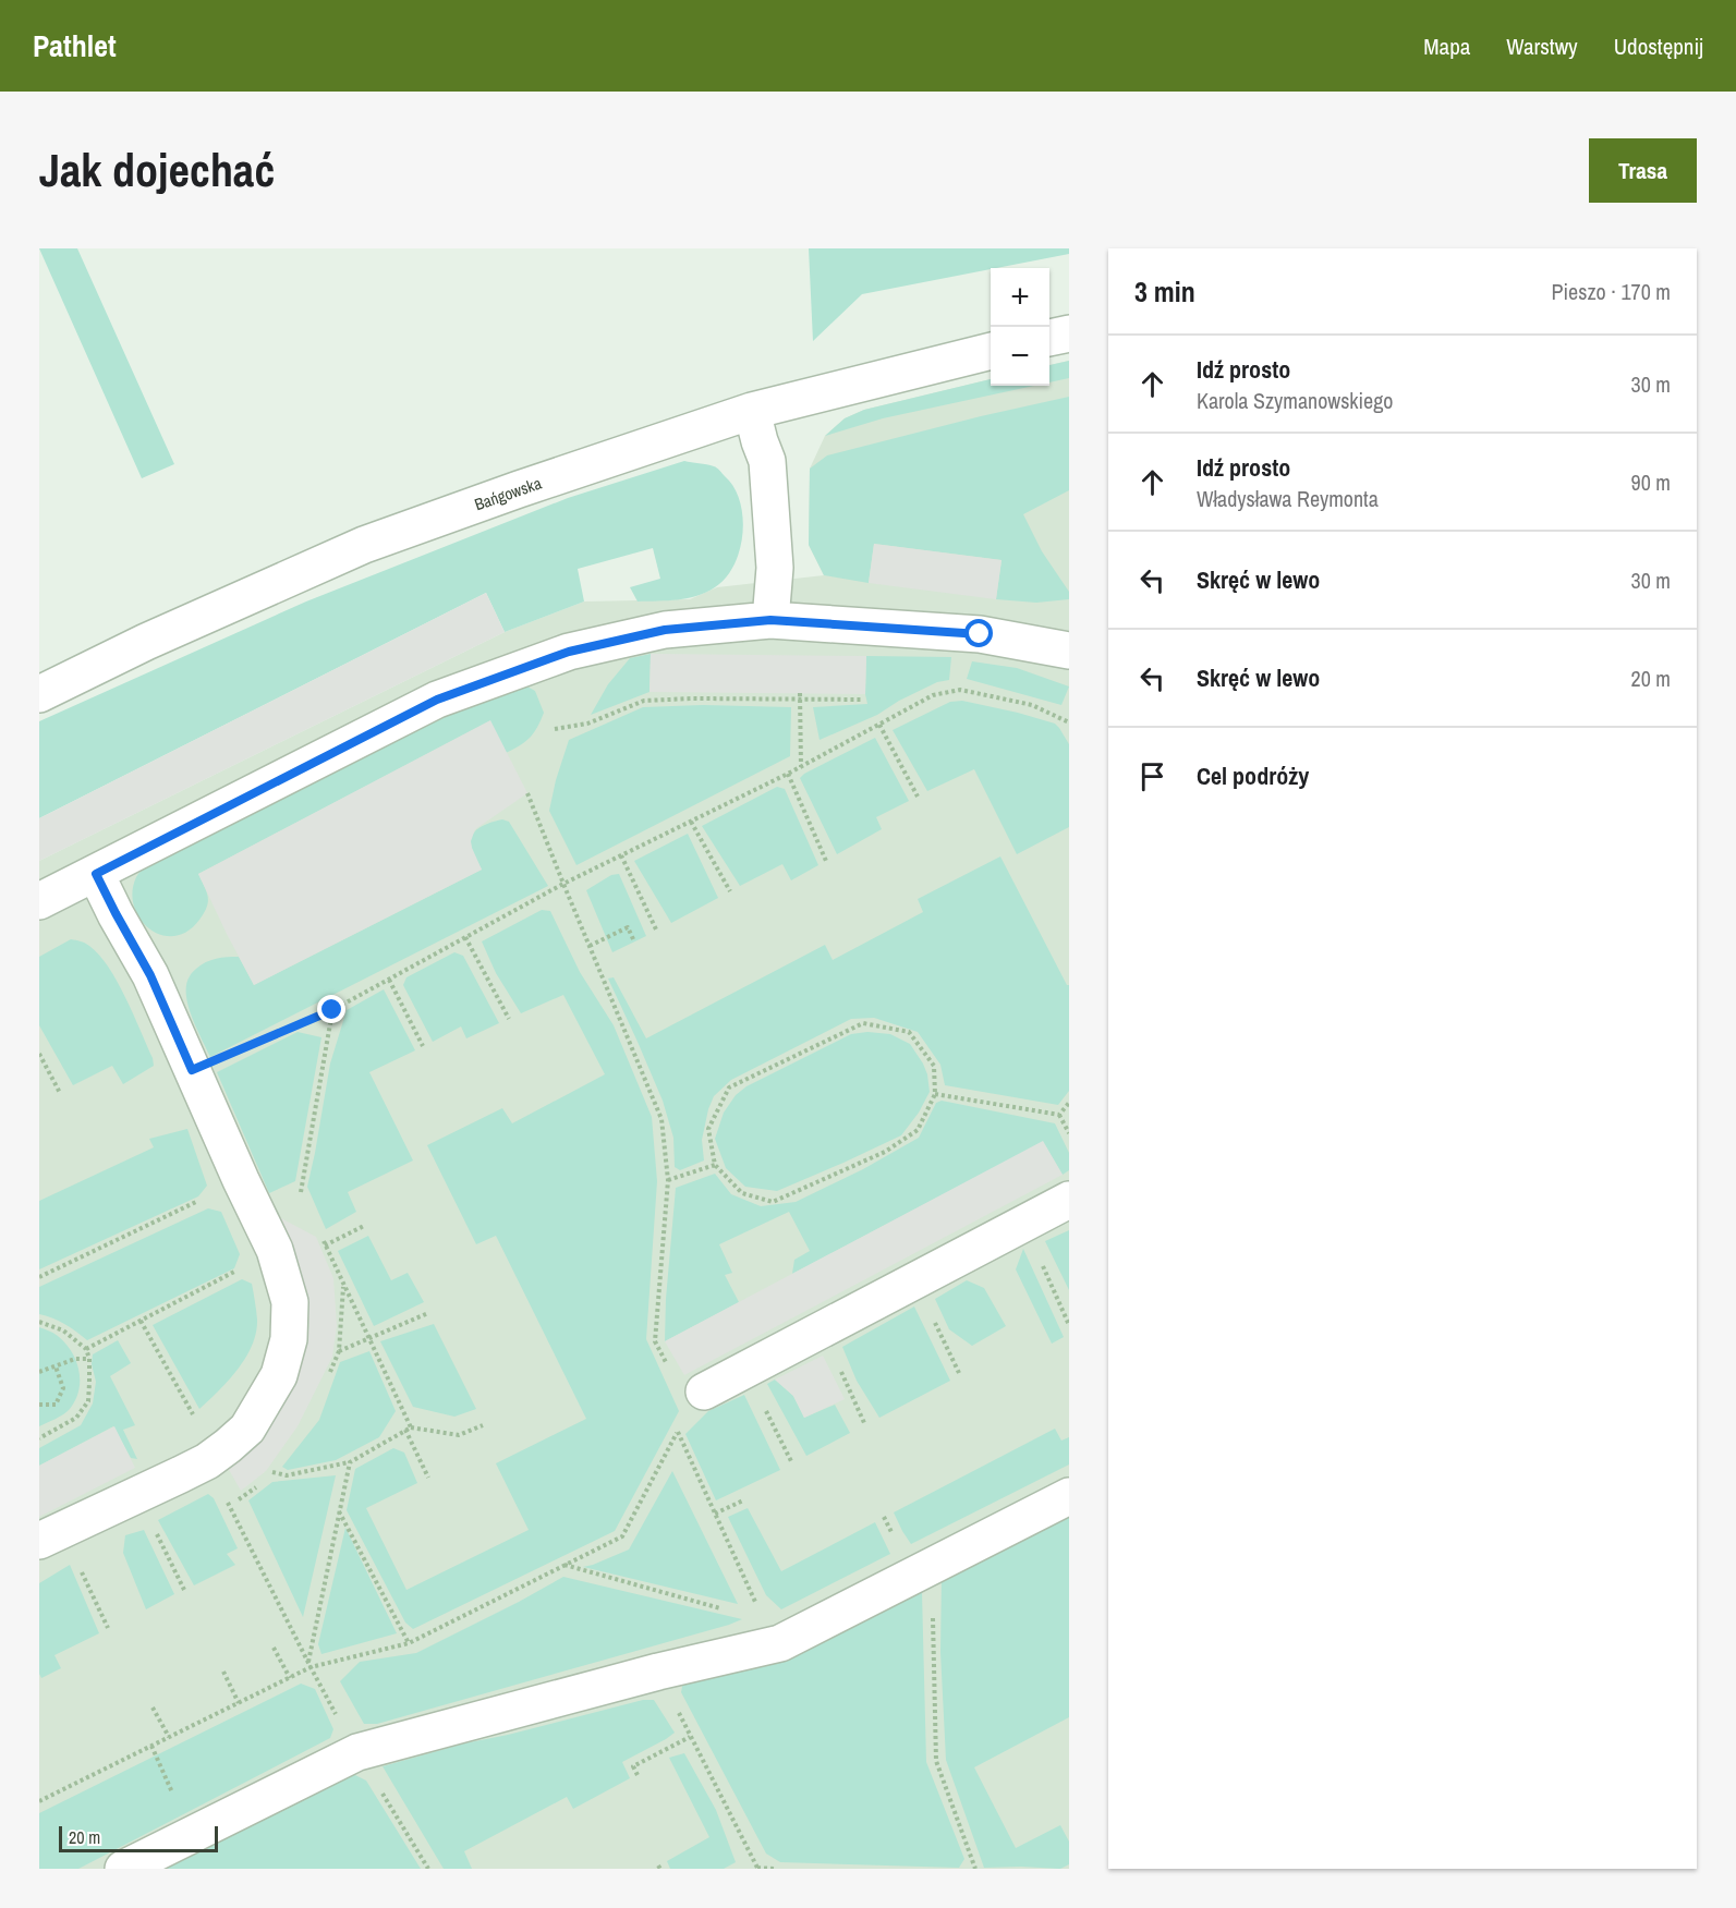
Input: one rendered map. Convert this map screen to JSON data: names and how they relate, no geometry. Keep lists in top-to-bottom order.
{
  "streets": {
    "street": ["Bańgowska"]
  },
  "scale_bar": "20 m",
  "page": {
    "header": "Pathlet",
    "nav": ["Mapa", "Warstwy", "Udostępnij"],
    "buttons": "Trasa",
    "title": "Jak dojechać",
    "heading": ["3 min", "Pieszo · 170 m"],
    "map_buttons": ["+", "−"],
    "list": [
      ["Idź prosto", "Karola Szymanowskiego", "30 m"],
      ["Idź prosto", "Władysława Reymonta", "90 m"],
      ["Skręć w lewo", "30 m"],
      ["Skręć w lewo", "20 m"],
      "Cel podróży"
    ],
    "scale": "20 m"
  }
}
